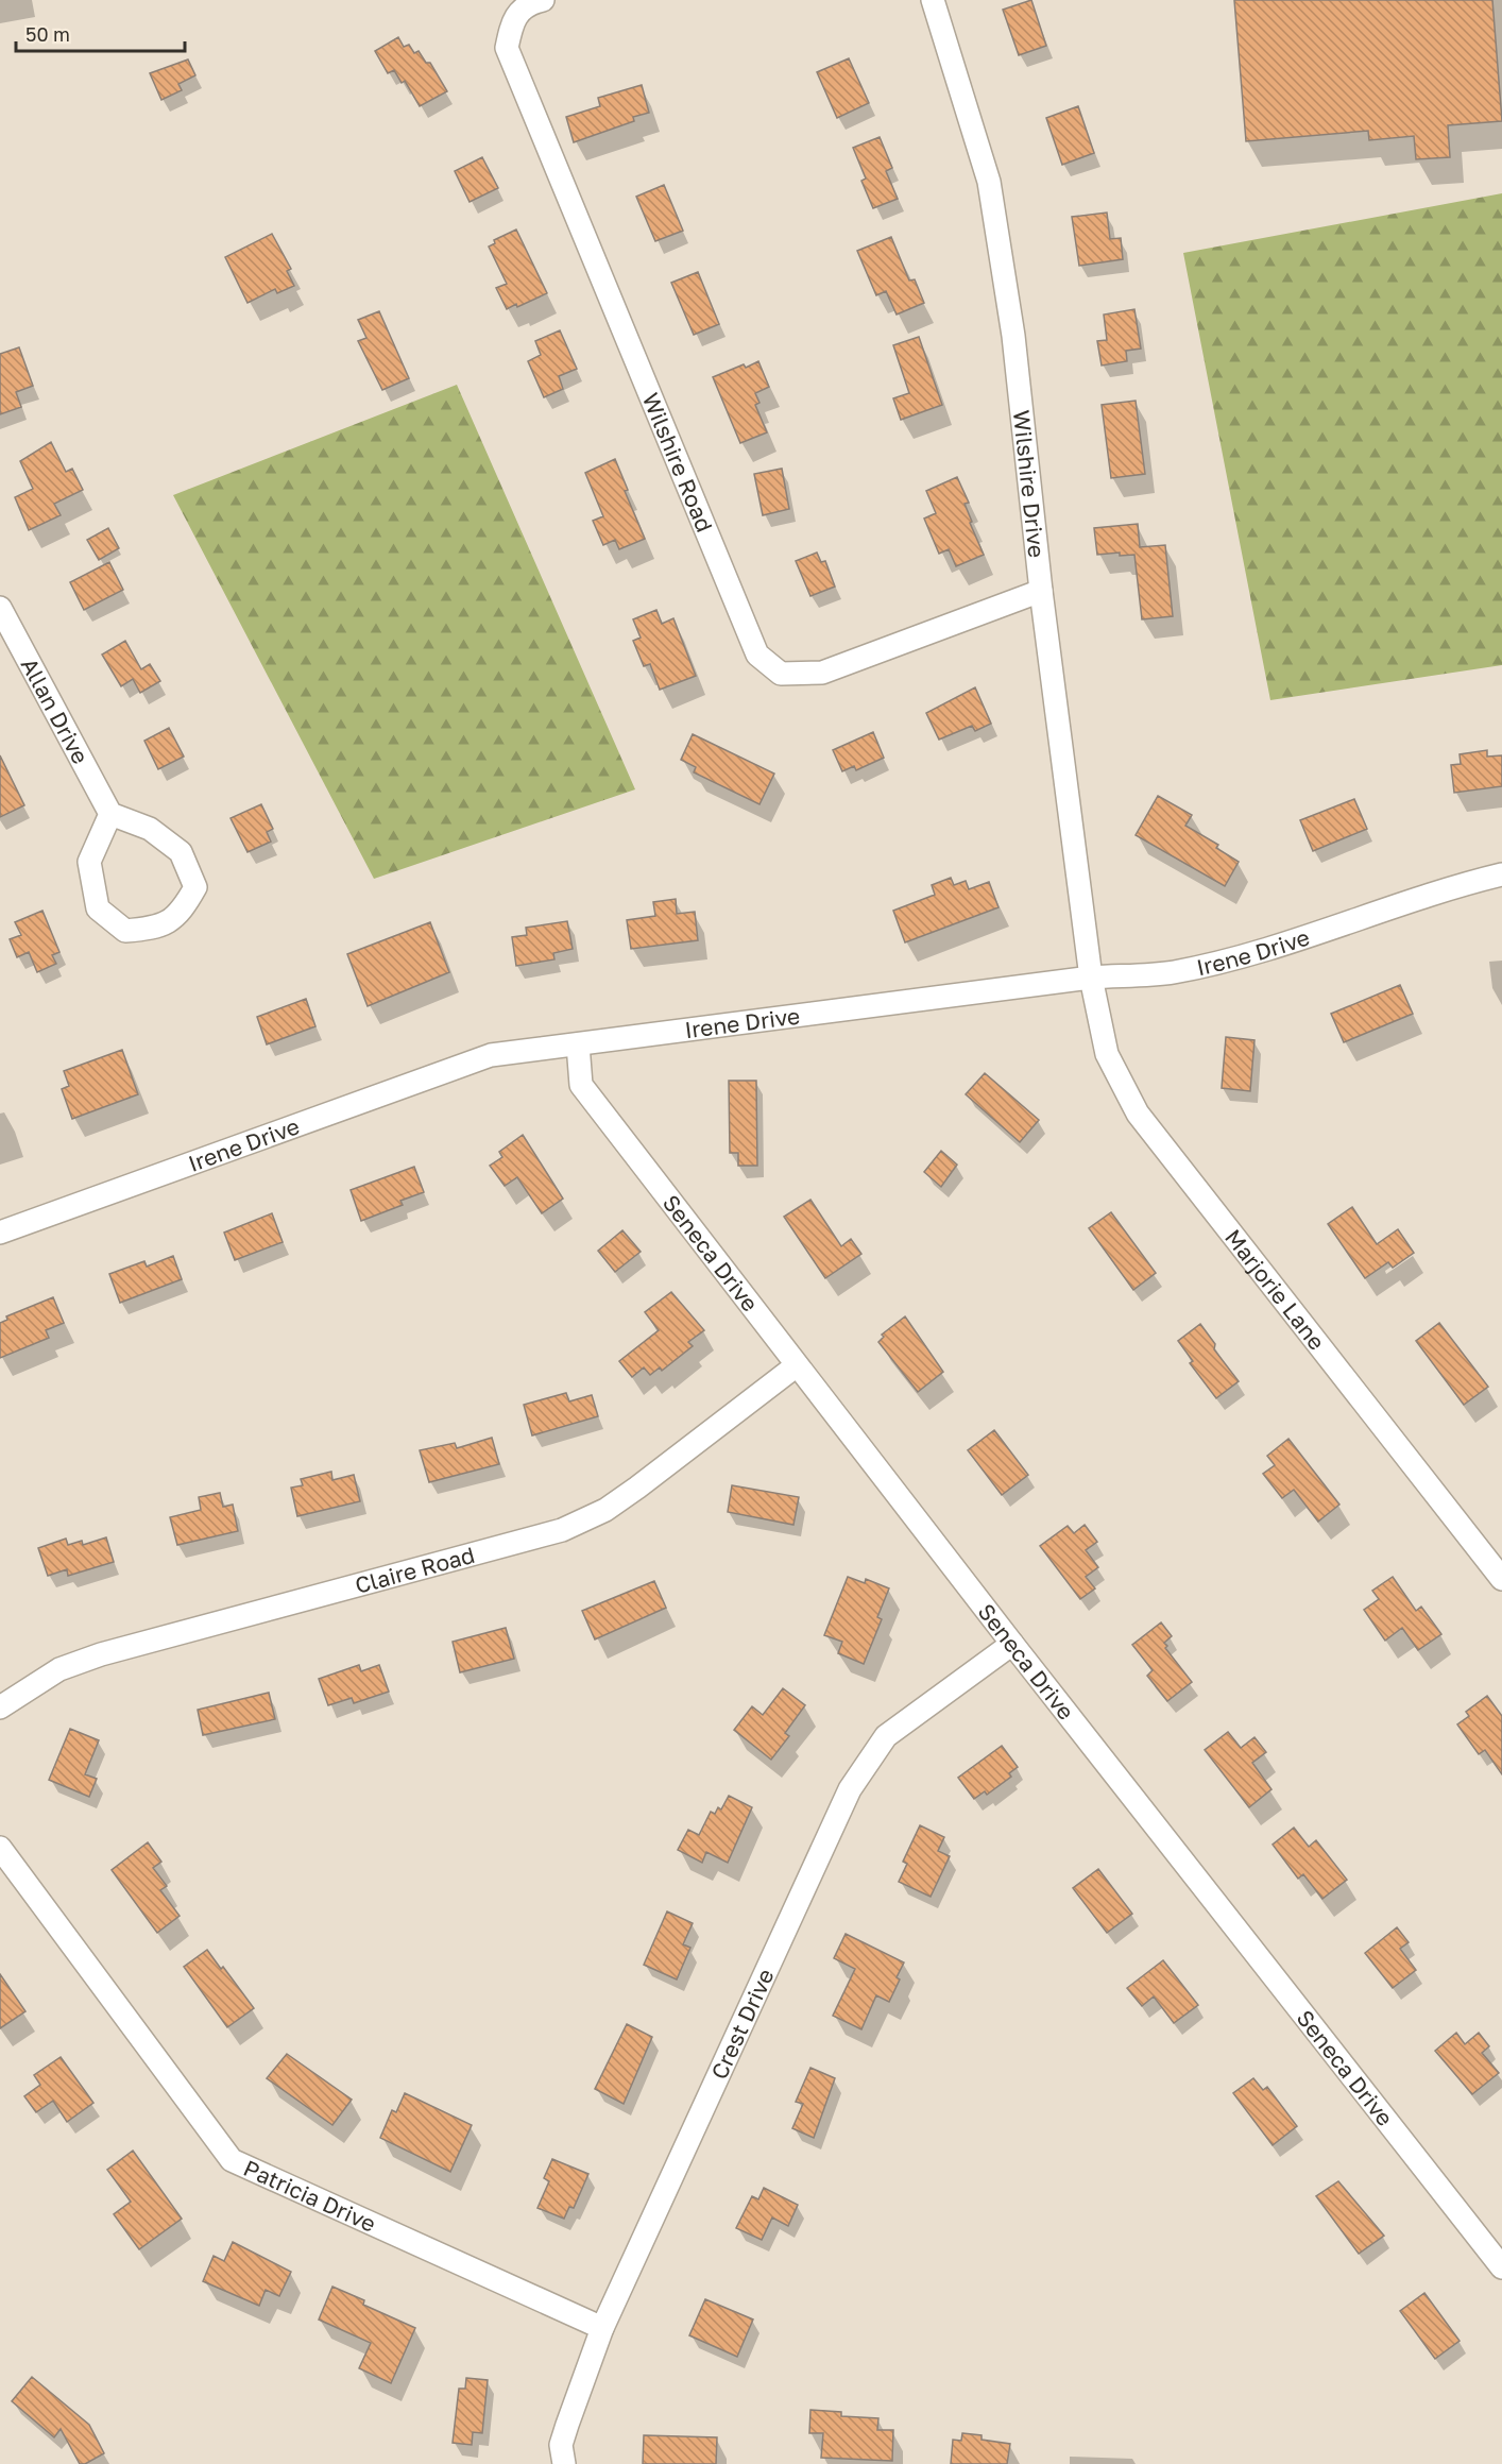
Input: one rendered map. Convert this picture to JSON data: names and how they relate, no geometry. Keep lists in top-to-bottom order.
{
  "streets": {
    "street": [
      "Wilshire Road",
      "Wilshire Drive",
      "Allan Drive",
      "Irene Drive",
      "Seneca Drive",
      "Marjorie Lane",
      "Claire Road",
      "Crest Drive",
      "Patricia Drive"
    ]
  },
  "crossings": [
    ["Wilshire Road", "Wilshire Drive"],
    ["Wilshire Drive", "Irene Drive"],
    ["Wilshire Drive", "Marjorie Lane"],
    ["Irene Drive", "Seneca Drive"],
    ["Irene Drive", "Marjorie Lane"],
    ["Seneca Drive", "Claire Road"],
    ["Seneca Drive", "Crest Drive"],
    ["Crest Drive", "Patricia Drive"]
  ],
  "scale_bar": "50 m"
}
